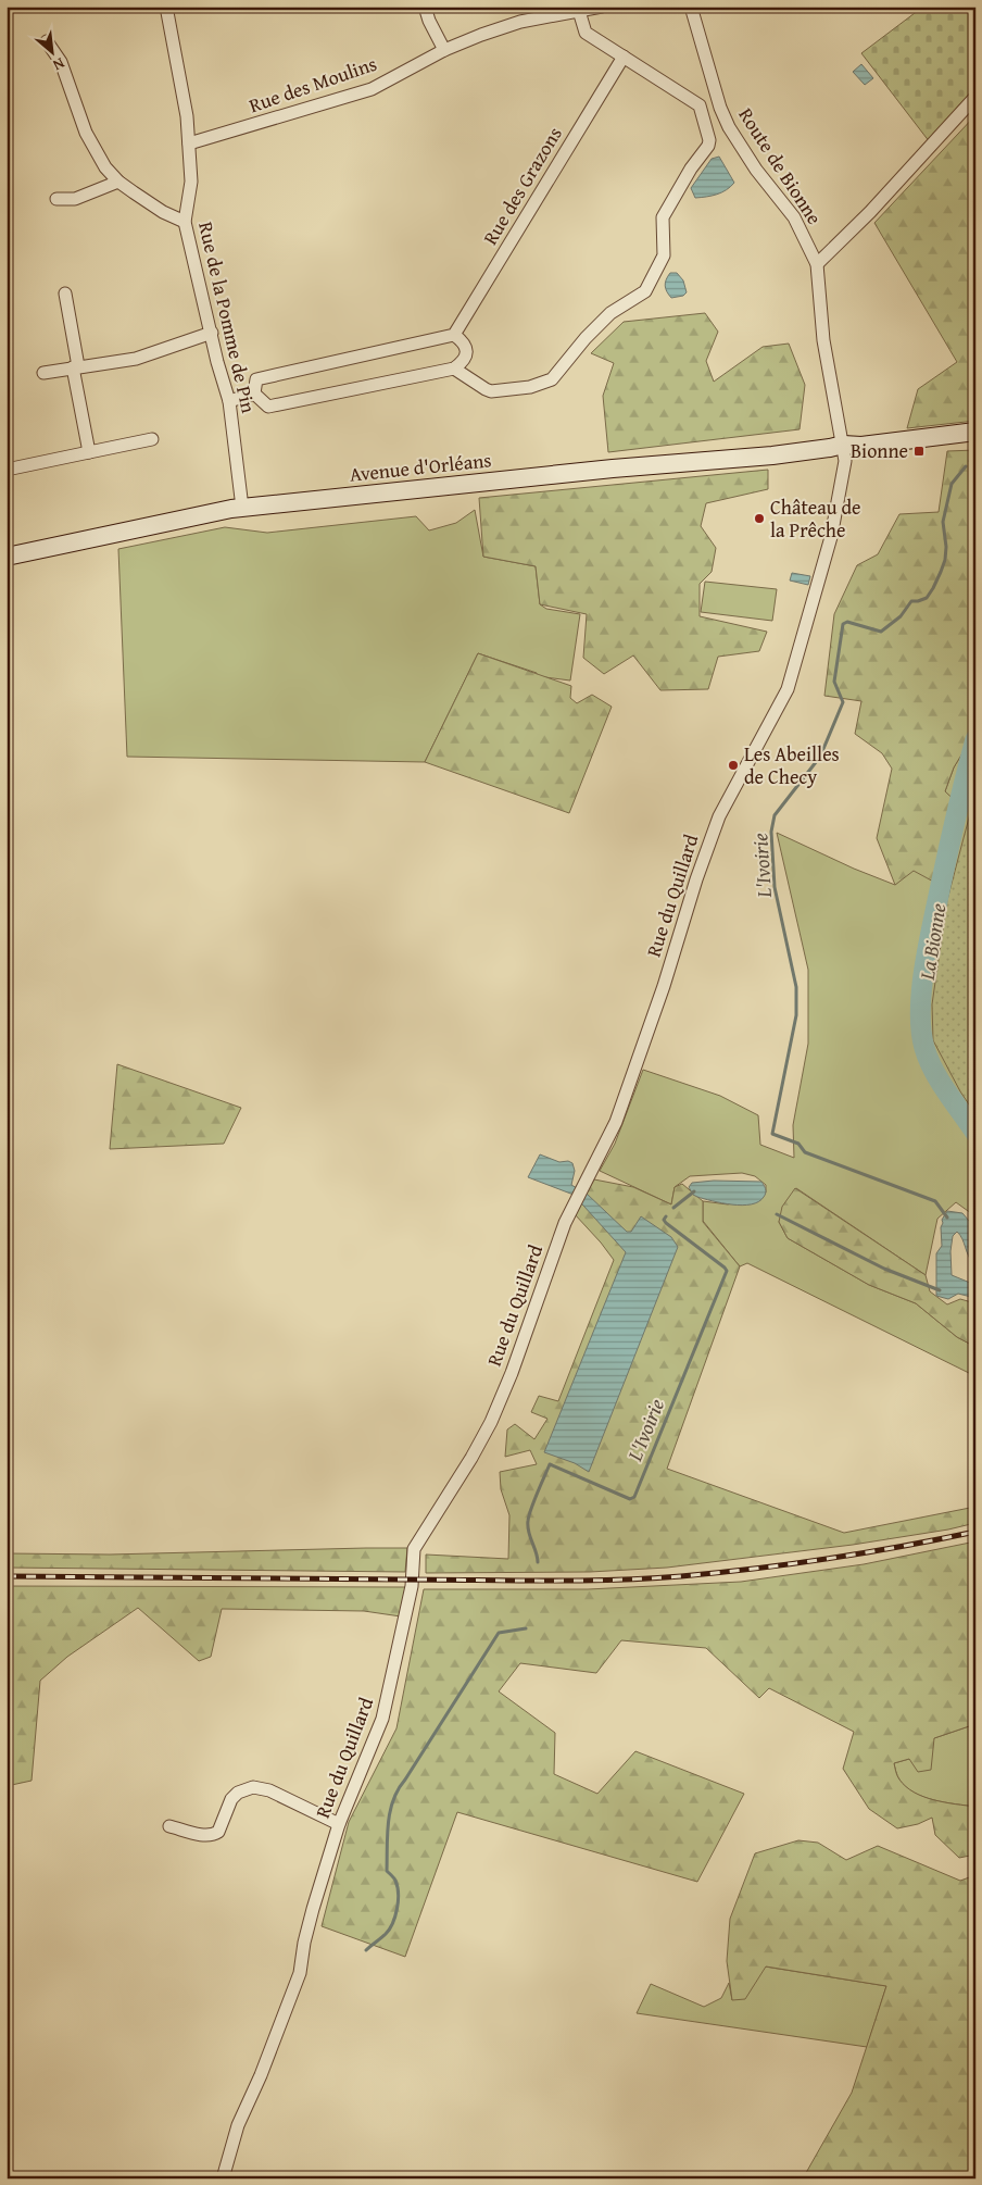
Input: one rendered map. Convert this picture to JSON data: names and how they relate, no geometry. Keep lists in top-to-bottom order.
{
  "streets": {
    "main road": ["Avenue d'Orléans"],
    "street": [
      "Rue des Moulins",
      "Route de Bionne",
      "Rue des Grazons",
      "Rue de la Pomme de Pin",
      "Rue du Quillard"
    ]
  },
  "crossings": [
    ["Rue des Moulins", "Rue de la Pomme de Pin"],
    ["Route de Bionne", "Avenue d'Orléans"],
    ["Route de Bionne", "Rue du Quillard"],
    ["Rue de la Pomme de Pin", "Avenue d'Orléans"],
    ["Avenue d'Orléans", "Rue du Quillard"]
  ],
  "water": ["L'Ivoirie", "La Bionne"],
  "places": {
    "transit": ["Bionne"],
    "other": ["Château de la Prêche", "Les Abeilles de Checy"]
  },
  "north": "bottom right"
}
